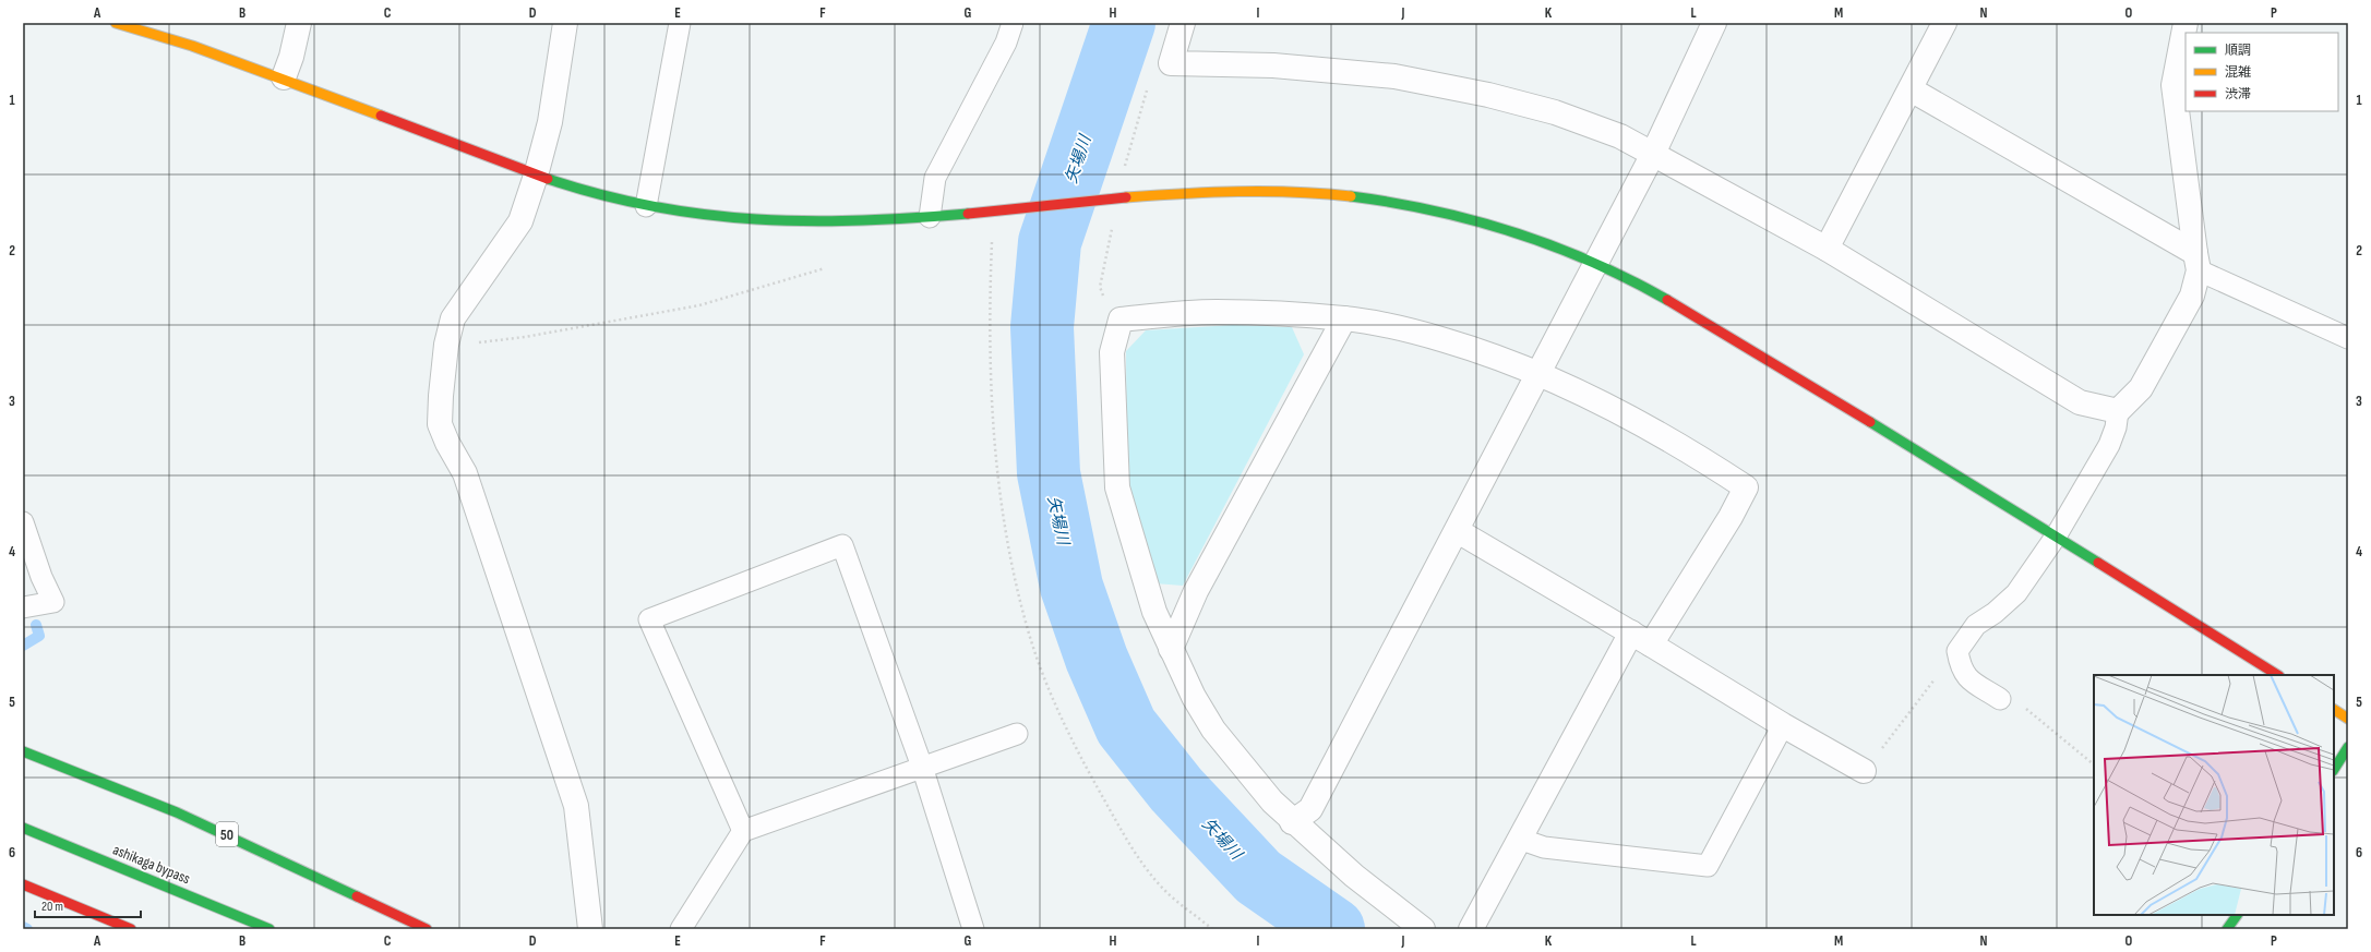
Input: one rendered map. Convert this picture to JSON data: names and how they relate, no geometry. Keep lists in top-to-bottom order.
{
  "streets": {
    "main road": ["50", "ashikaga bypass"]
  },
  "water": ["矢場川"],
  "legend": ["順調", "混雑", "渋滞"],
  "scale_bar": "20 m",
  "grid": {
    "columns": [
      "A",
      "B",
      "C",
      "D",
      "E",
      "F",
      "G",
      "H",
      "I",
      "J",
      "K",
      "L",
      "M",
      "N",
      "O",
      "P"
    ],
    "rows": [
      "1",
      "2",
      "3",
      "4",
      "5",
      "6"
    ]
  }
}
